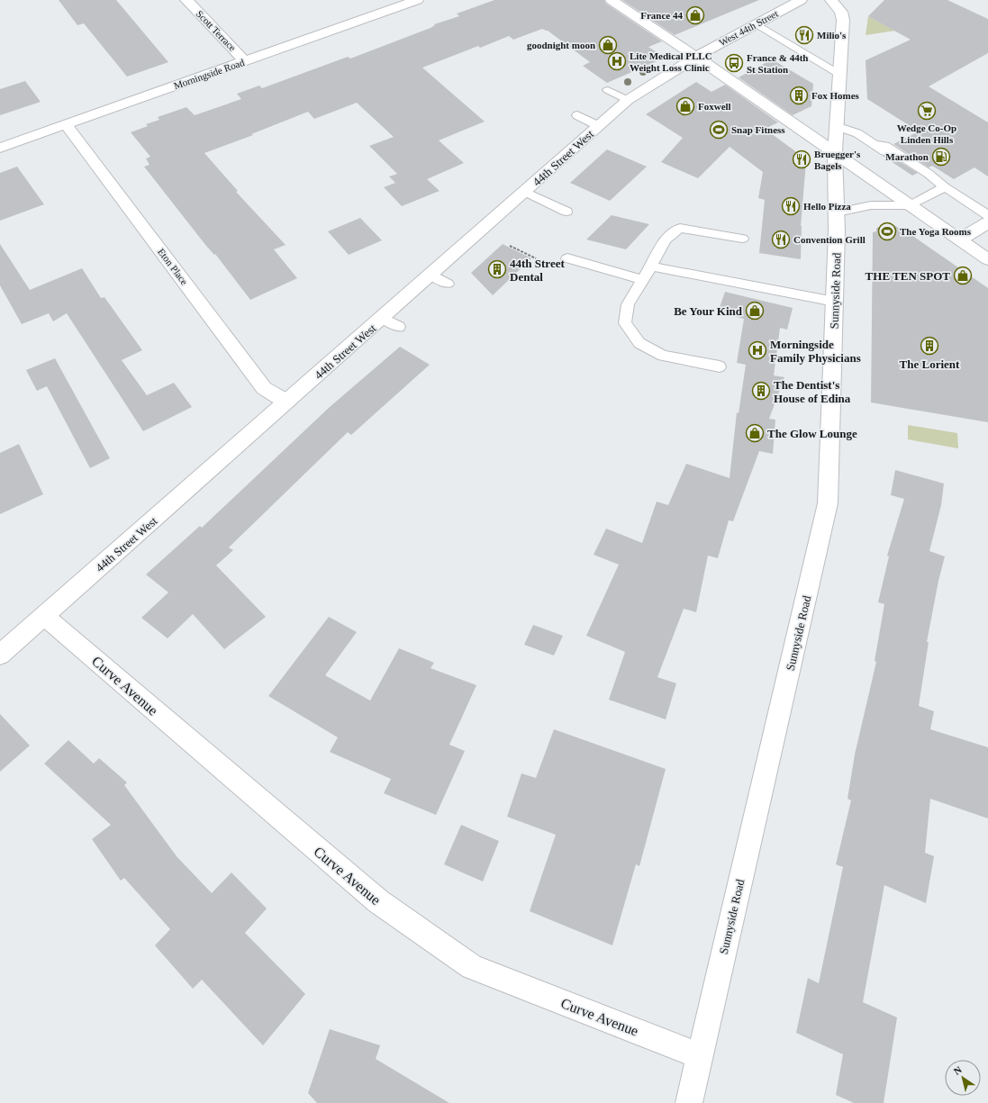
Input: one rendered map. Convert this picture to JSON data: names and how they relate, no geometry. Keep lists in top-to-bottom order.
{
  "streets": {
    "street": [
      "West 44th Street",
      "Scott Terrace",
      "Morningside Road",
      "44th Street West",
      "Eton Place",
      "Sunnyside Road",
      "Curve Avenue"
    ]
  },
  "crossings": [
    ["West 44th Street", "44th Street West"],
    ["Scott Terrace", "Morningside Road"],
    ["Morningside Road", "Eton Place"],
    ["44th Street West", "Eton Place"],
    ["44th Street West", "Curve Avenue"],
    ["Sunnyside Road", "Curve Avenue"]
  ],
  "places": {
    "shop": [
      "France 44",
      "goodnight moon",
      "Foxwell",
      "THE TEN SPOT",
      "Be Your Kind",
      "The Glow Lounge"
    ],
    "restaurant": [
      "Milio's",
      "Bruegger's Bagels",
      "Hello Pizza",
      "Convention Grill"
    ],
    "hospital": ["Lite Medical PLLC Weight Loss Clinic", "Morningside Family Physicians"],
    "bus stop": ["France & 44th St Station"],
    "building": [
      "Fox Homes",
      "44th Street Dental",
      "The Lorient",
      "The Dentist's House of Edina"
    ],
    "supermarket": ["Wedge Co-Op Linden Hills"],
    "sports": ["Snap Fitness", "The Yoga Rooms"],
    "fuel station": ["Marathon"]
  },
  "north": "top left"
}
